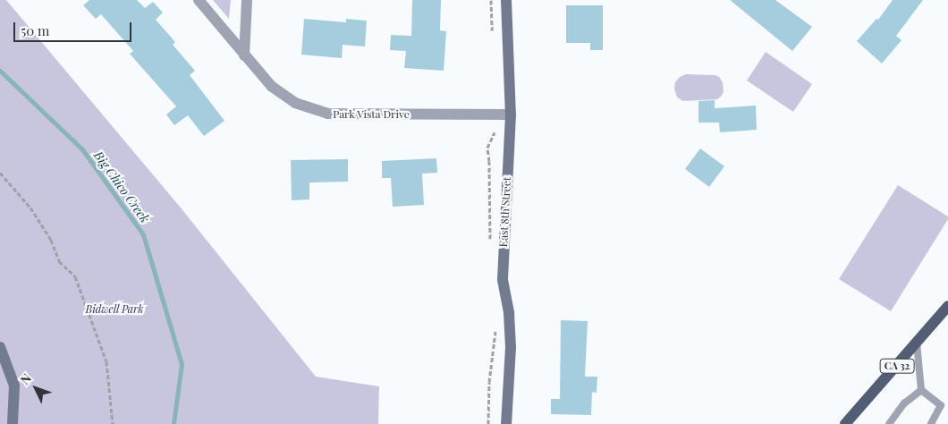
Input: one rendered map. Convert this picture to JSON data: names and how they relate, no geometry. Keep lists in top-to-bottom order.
{
  "streets": {
    "main road": ["CA 32"],
    "street": ["Park Vista Drive", "East 8th Street"]
  },
  "crossings": [
    ["Park Vista Drive", "East 8th Street"]
  ],
  "water": ["Big Chico Creek"],
  "parks": ["Bidwell Park"],
  "scale_bar": "50 m",
  "north": "top left"
}
